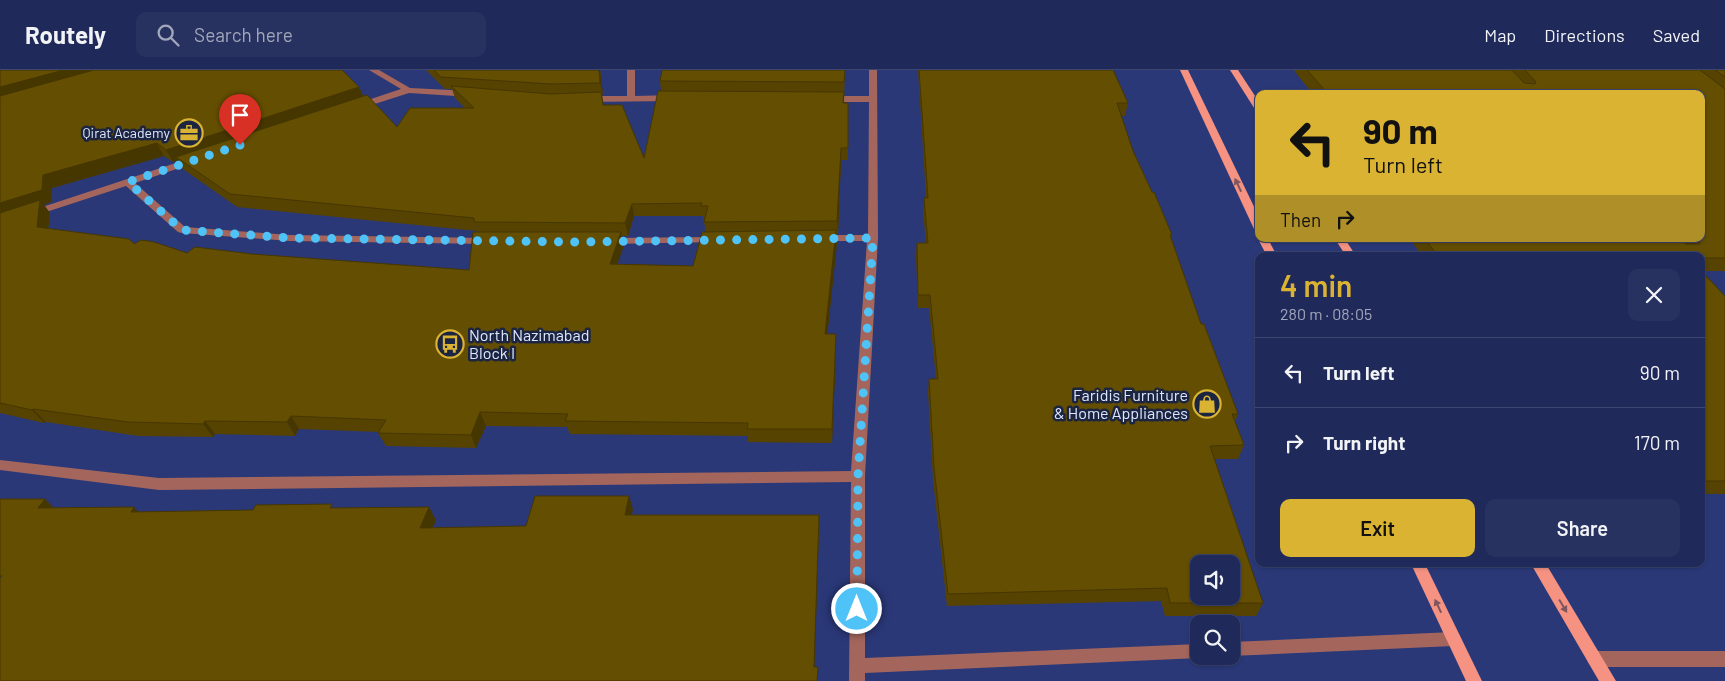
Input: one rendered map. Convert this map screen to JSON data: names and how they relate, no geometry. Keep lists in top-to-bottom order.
{
  "places": {
    "office": ["Qirat Academy"],
    "bus stop": ["North Nazimabad Block I"],
    "shop": ["Faridis Furniture & Home Appliances"]
  },
  "page": {
    "header": "Routely",
    "search": "Search here",
    "nav": ["Map", "Directions", "Saved"],
    "turn": ["90 m", "Turn left"],
    "then": "Then",
    "heading": ["4 min", "280 m · 08:05"],
    "list": [
      {
        "name": "Turn left",
        "value": "90 m"
      },
      {
        "name": "Turn right",
        "value": "170 m"
      }
    ],
    "buttons": ["Exit", "Share"]
  }
}
